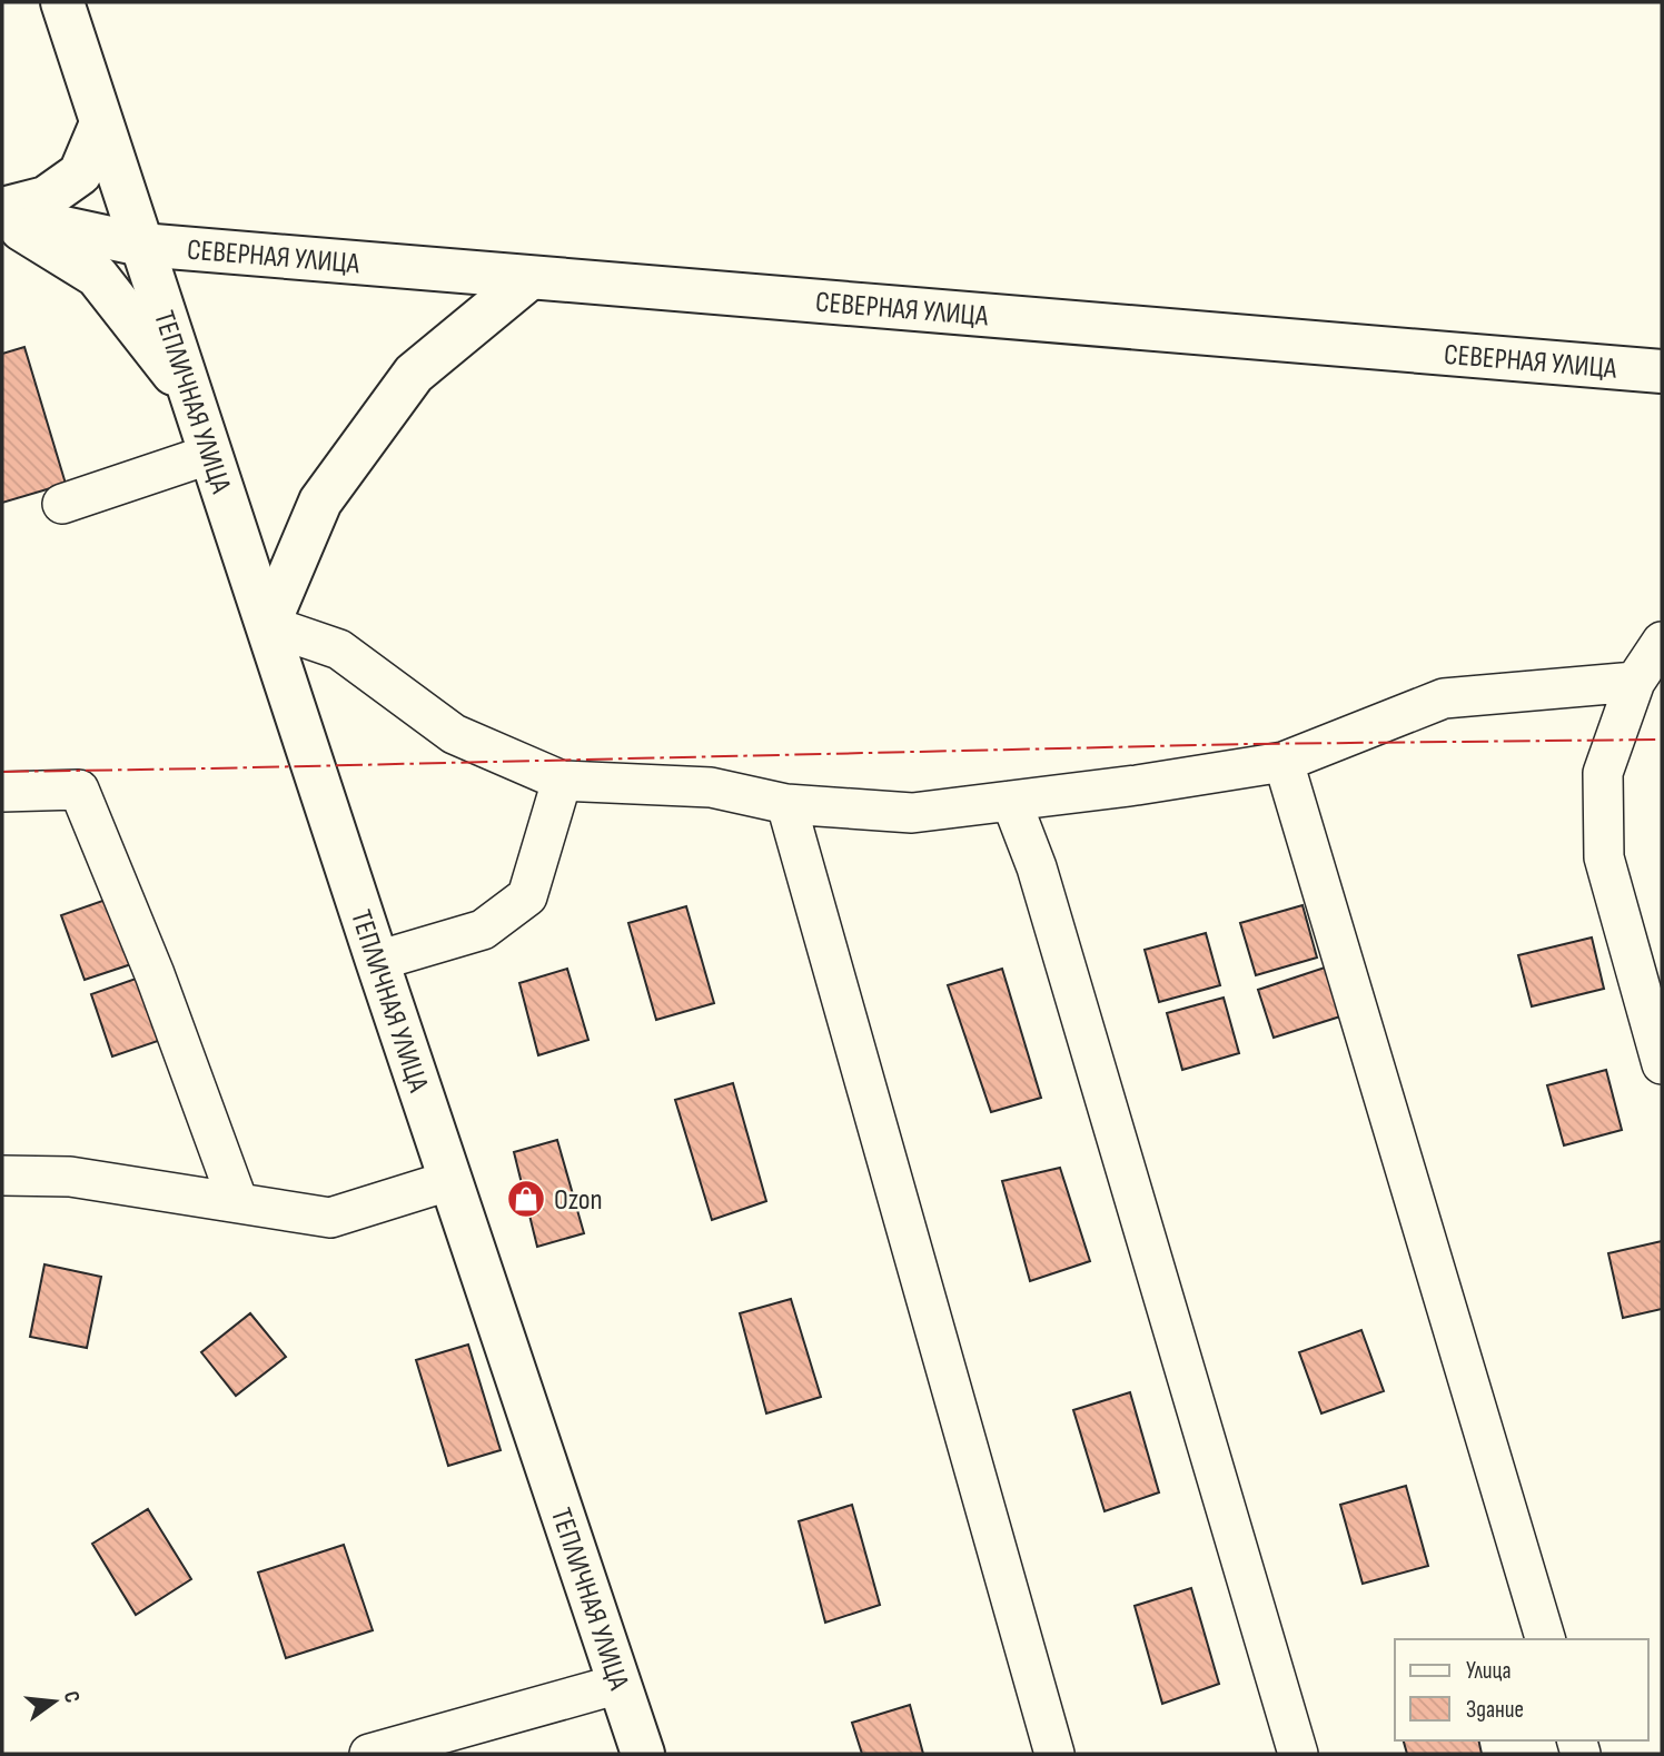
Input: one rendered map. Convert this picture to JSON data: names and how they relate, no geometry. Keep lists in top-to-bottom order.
{
  "streets": {
    "main road": ["СЕВЕРНАЯ УЛИЦА", "ТЕПЛИЧНАЯ УЛИЦА"]
  },
  "crossings": [
    ["СЕВЕРНАЯ УЛИЦА", "ТЕПЛИЧНАЯ УЛИЦА"]
  ],
  "places": {
    "shop": ["Ozon"]
  },
  "legend": ["Улица", "Здание"],
  "north": "right"
}
